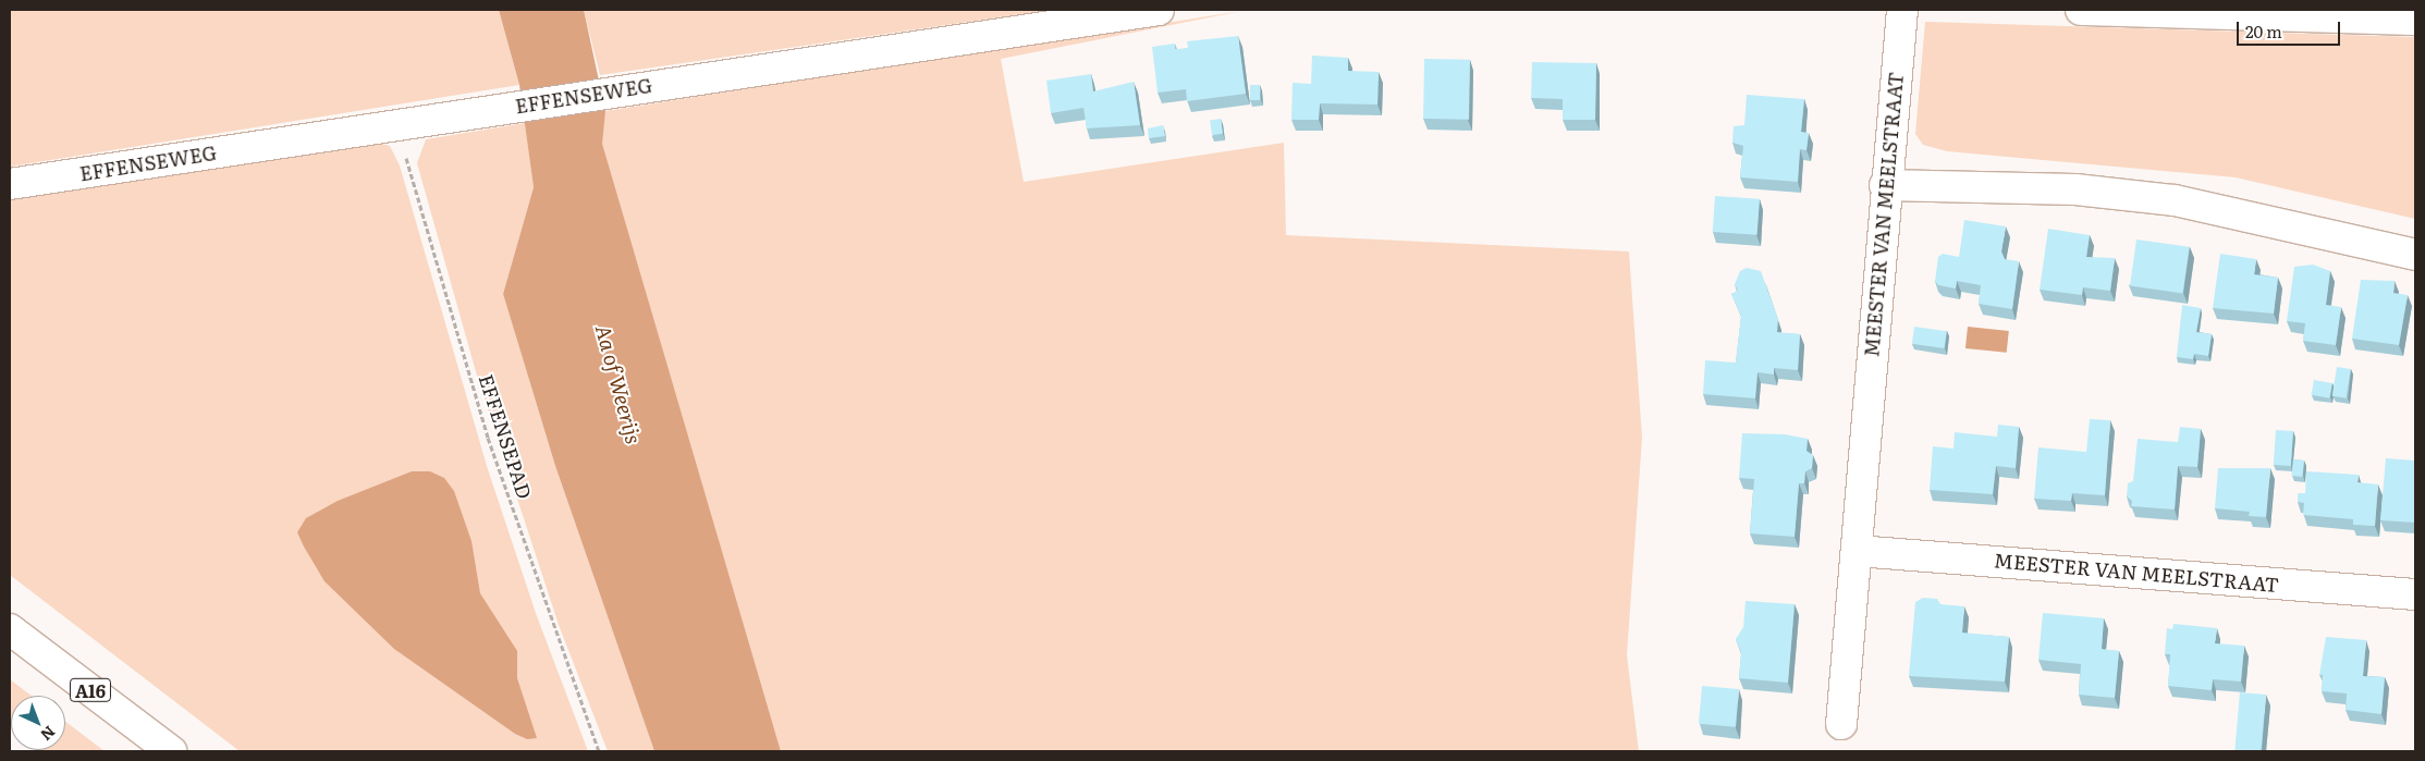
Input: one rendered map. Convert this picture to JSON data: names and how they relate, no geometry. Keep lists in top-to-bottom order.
{
  "streets": {
    "main road": ["EFFENSEWEG", "MEESTER VAN MEELSTRAAT", "A16"],
    "path": ["EFFENSEPAD"]
  },
  "crossings": [
    ["EFFENSEWEG", "EFFENSEPAD"]
  ],
  "water": ["Aa of Weerijs"],
  "scale_bar": "20 m",
  "north": "bottom right"
}
